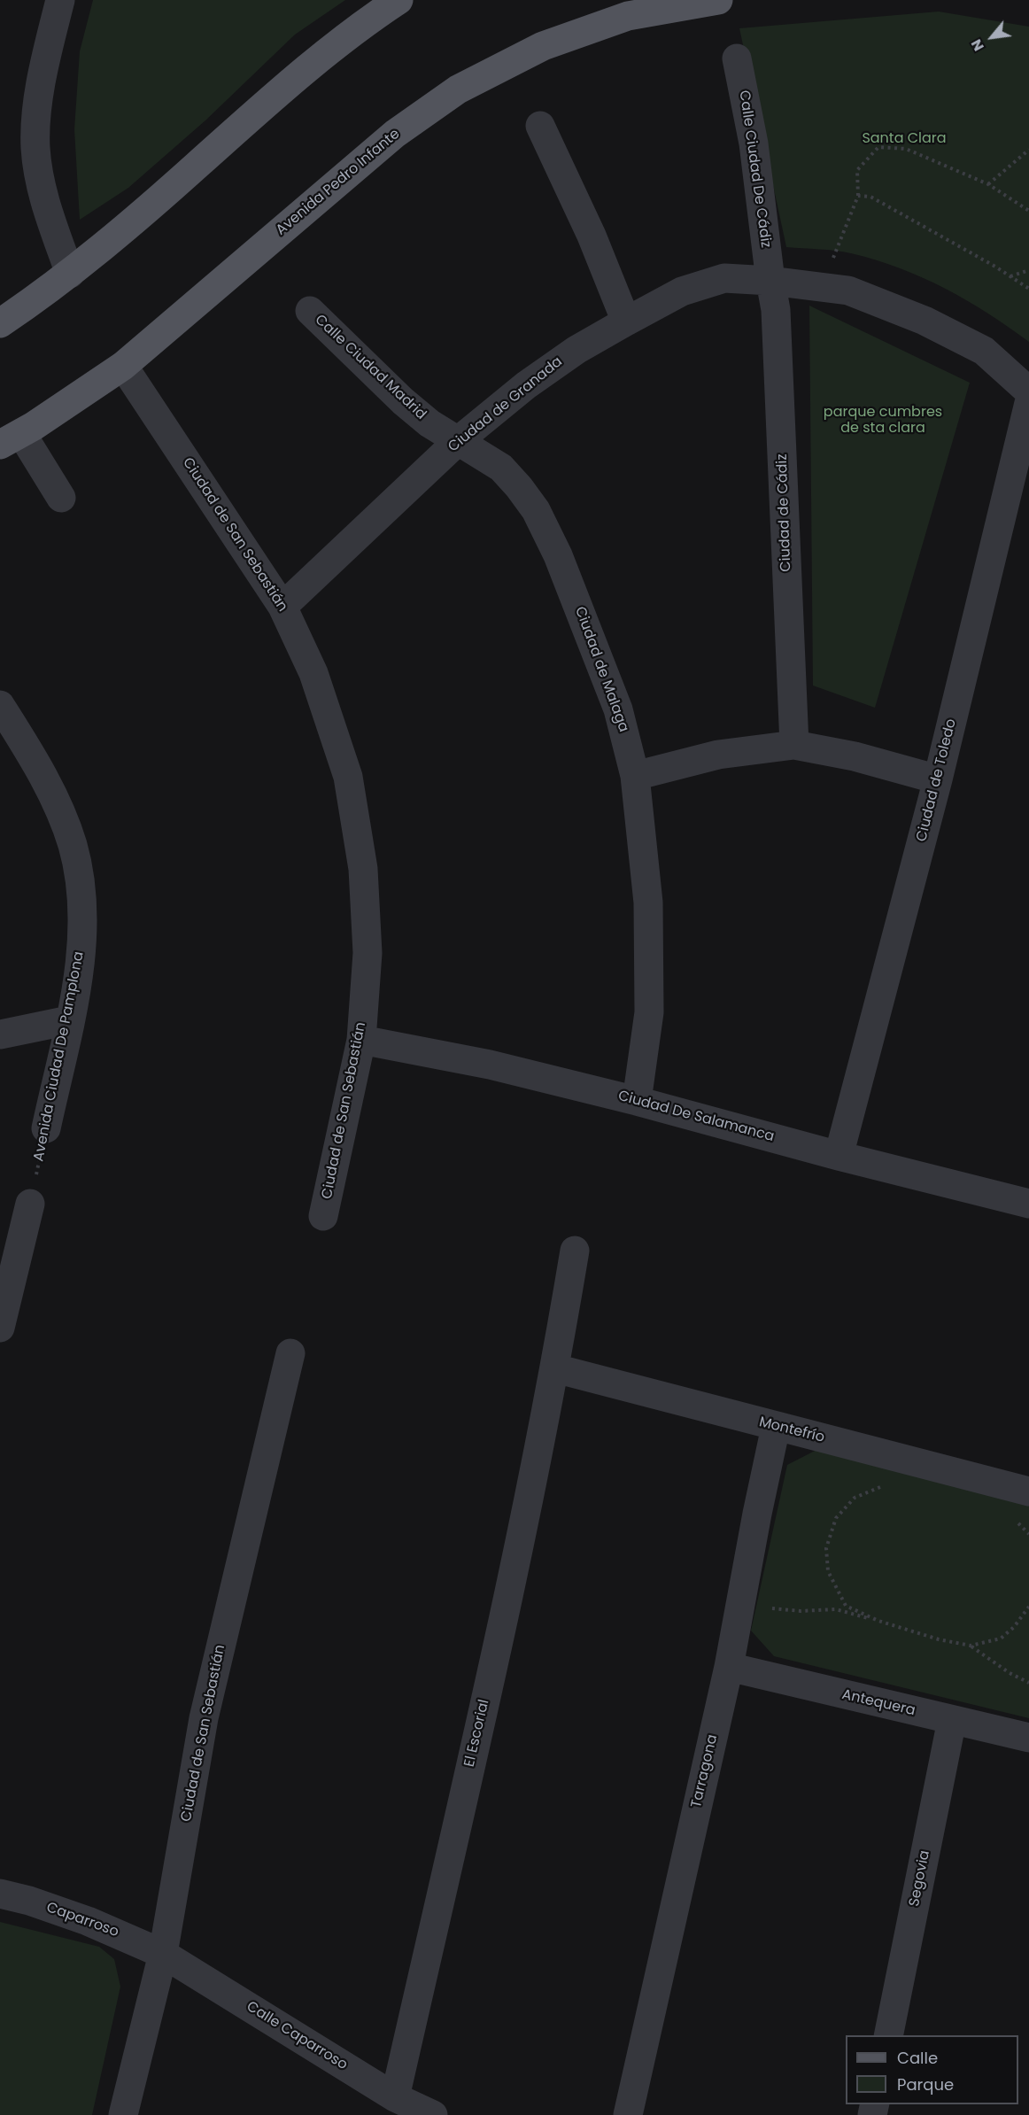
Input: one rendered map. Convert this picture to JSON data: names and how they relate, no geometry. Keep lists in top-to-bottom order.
{
  "streets": {
    "main road": ["Avenida Pedro Infante"],
    "street": [
      "Calle Ciudad De Cádiz",
      "Calle Ciudad Madrid",
      "Ciudad de Granada",
      "Ciudad de Cádiz",
      "Ciudad de San Sebastián",
      "Ciudad de Malaga",
      "Ciudad de Toledo",
      "Avenida Ciudad De Pamplona",
      "Ciudad De Salamanca",
      "Montefrío",
      "Antequera",
      "El Escorial",
      "Tarragona",
      "Segovia",
      "Caparroso",
      "Calle Caparroso"
    ]
  },
  "crossings": [
    ["Calle Ciudad De Cádiz", "Ciudad de Granada"],
    ["Calle Ciudad De Cádiz", "Ciudad de Cádiz"],
    ["Avenida Pedro Infante", "Ciudad de San Sebastián"],
    ["Calle Ciudad Madrid", "Ciudad de Granada"],
    ["Calle Ciudad Madrid", "Ciudad de Malaga"],
    ["Ciudad de Granada", "Ciudad de Cádiz"],
    ["Ciudad de Granada", "Ciudad de San Sebastián"],
    ["Ciudad de Granada", "Ciudad de Malaga"],
    ["Ciudad de San Sebastián", "Ciudad De Salamanca"],
    ["Ciudad de San Sebastián", "Caparroso"],
    ["Ciudad de San Sebastián", "Calle Caparroso"],
    ["Ciudad de Malaga", "Ciudad De Salamanca"],
    ["Ciudad de Toledo", "Ciudad De Salamanca"],
    ["Montefrío", "El Escorial"],
    ["Montefrío", "Tarragona"],
    ["Antequera", "Tarragona"],
    ["Antequera", "Segovia"],
    ["El Escorial", "Calle Caparroso"],
    ["Caparroso", "Calle Caparroso"]
  ],
  "parks": ["Santa Clara", "parque cumbres de sta clara"],
  "legend": ["Calle", "Parque"],
  "north": "bottom left"
}
